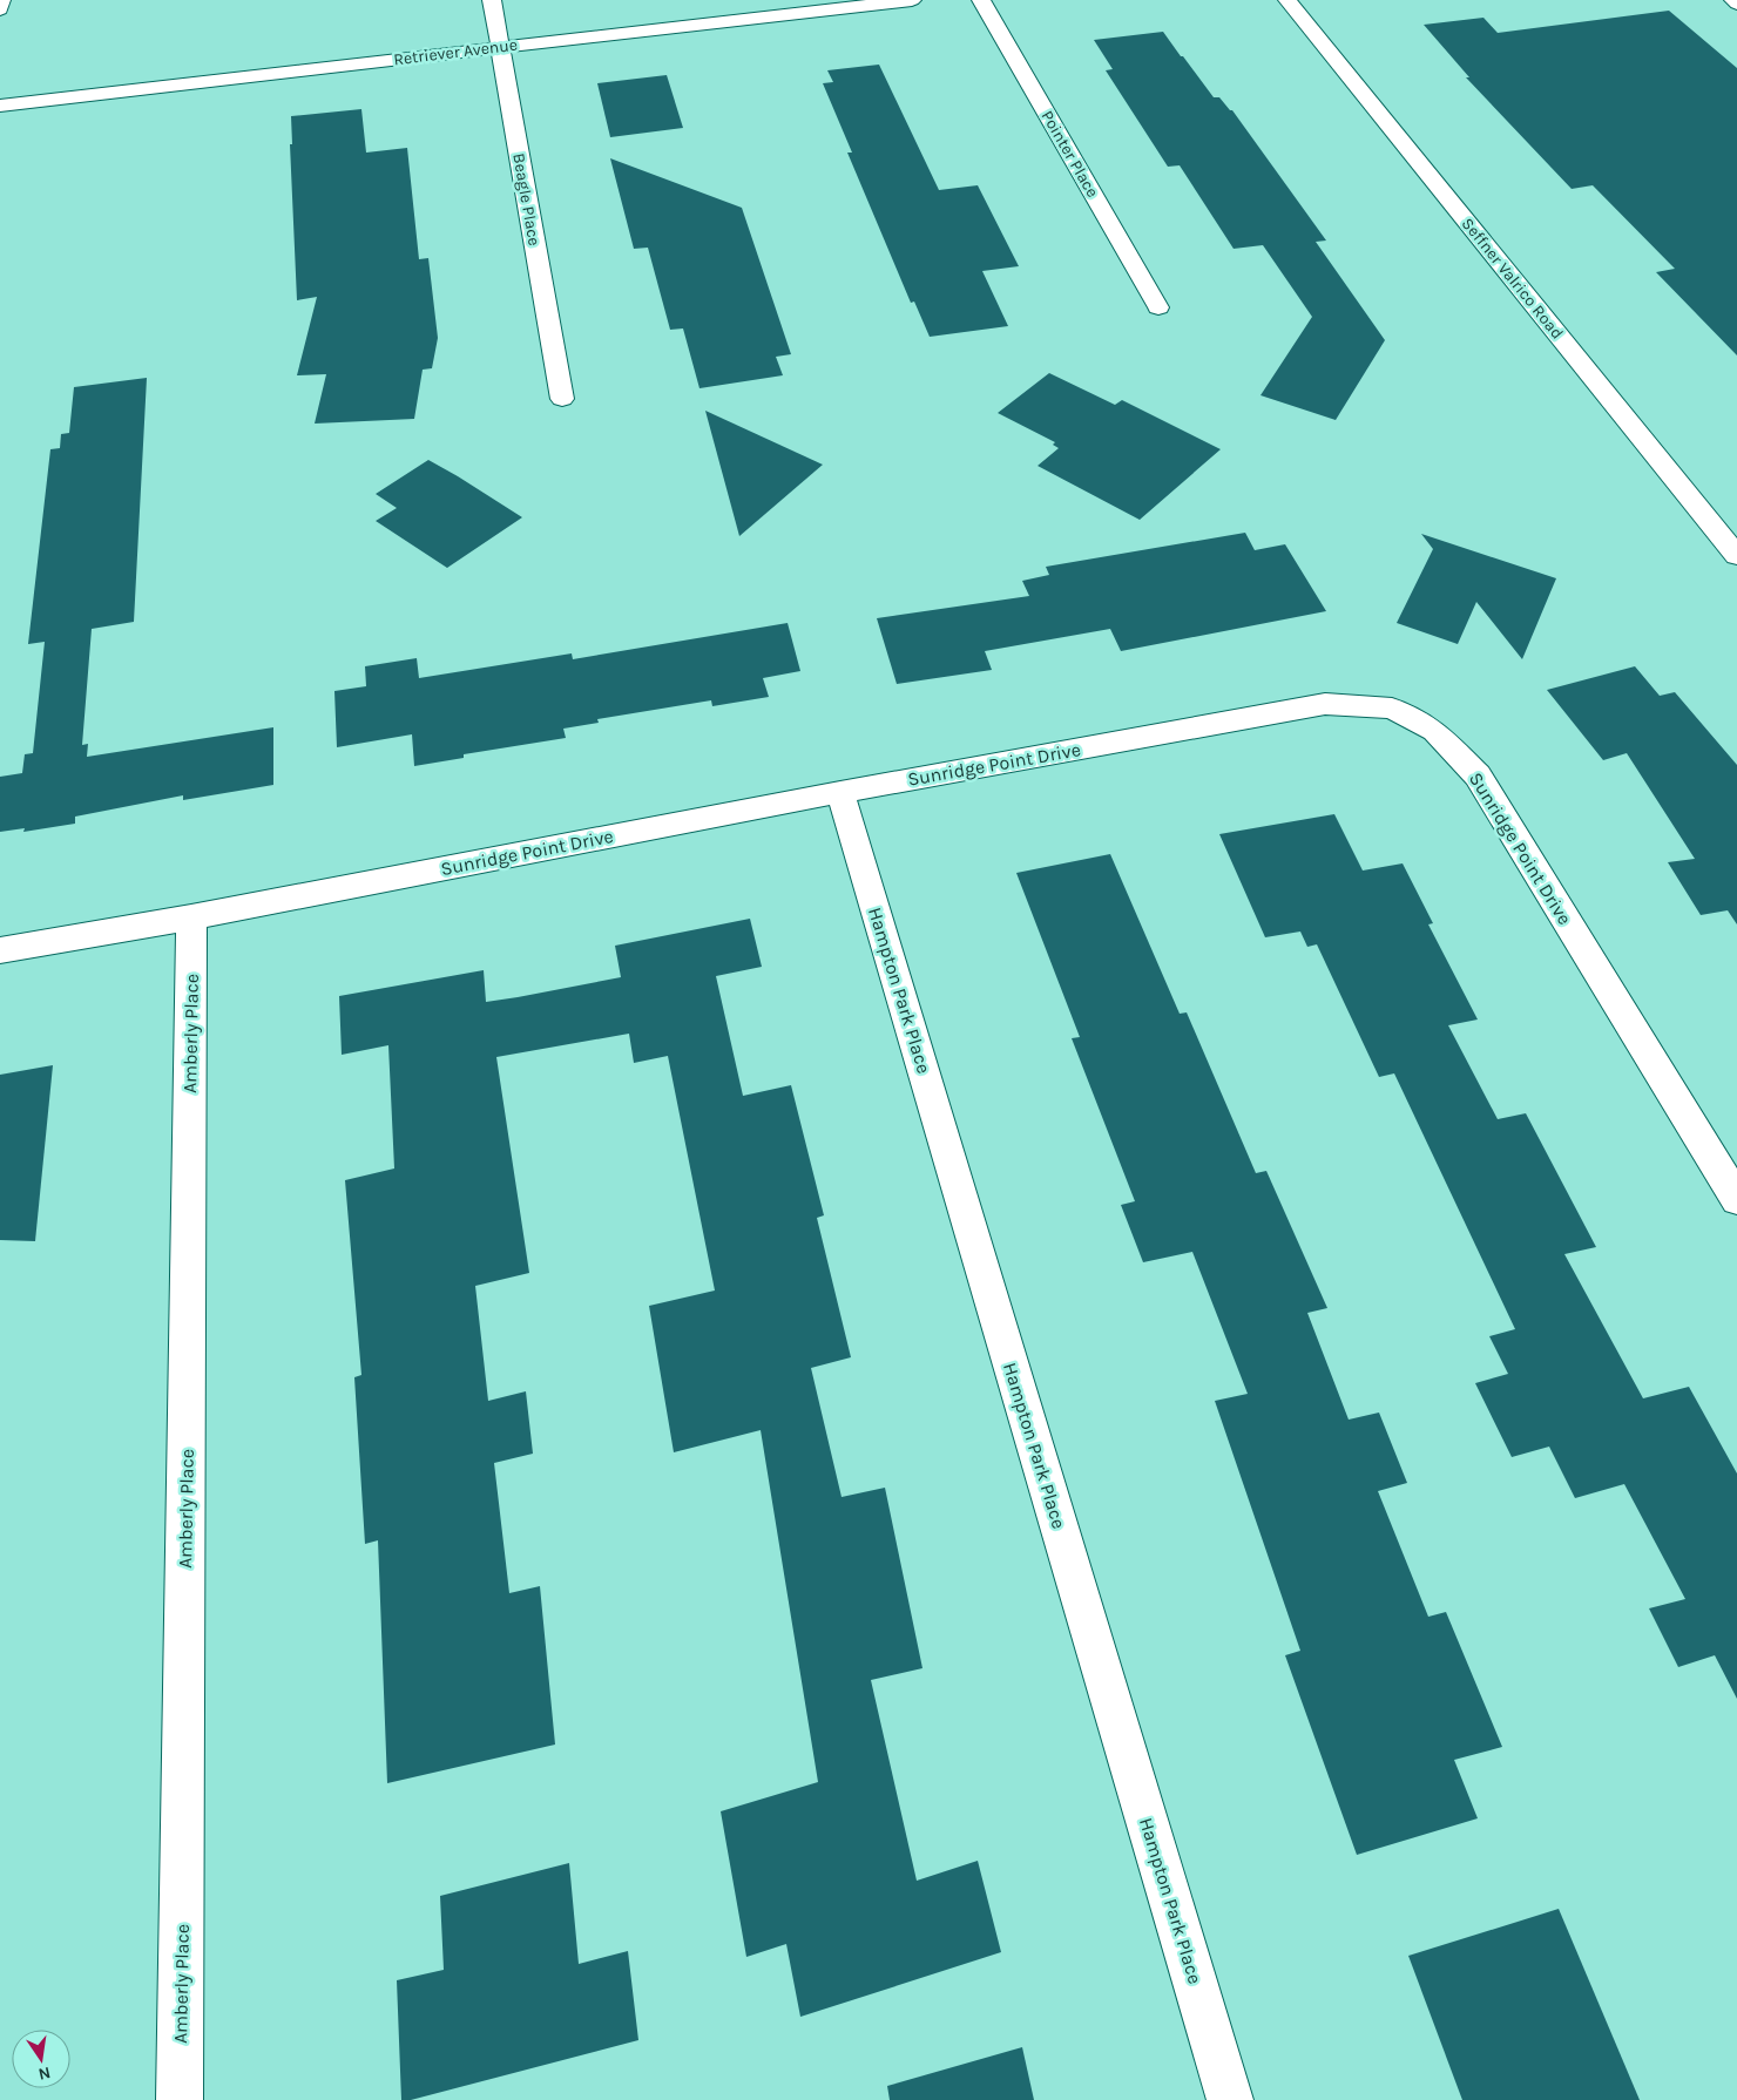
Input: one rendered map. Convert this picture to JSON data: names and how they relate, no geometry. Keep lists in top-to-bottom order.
{
  "streets": {
    "street": [
      "Retriever Avenue",
      "Pointer Place",
      "Beagle Place",
      "Seffner Valrico Road",
      "Sunridge Point Drive",
      "Hampton Park Place",
      "Amberly Place"
    ]
  },
  "crossings": [
    ["Retriever Avenue", "Beagle Place"],
    ["Sunridge Point Drive", "Hampton Park Place"],
    ["Sunridge Point Drive", "Amberly Place"]
  ],
  "north": "bottom"
}
